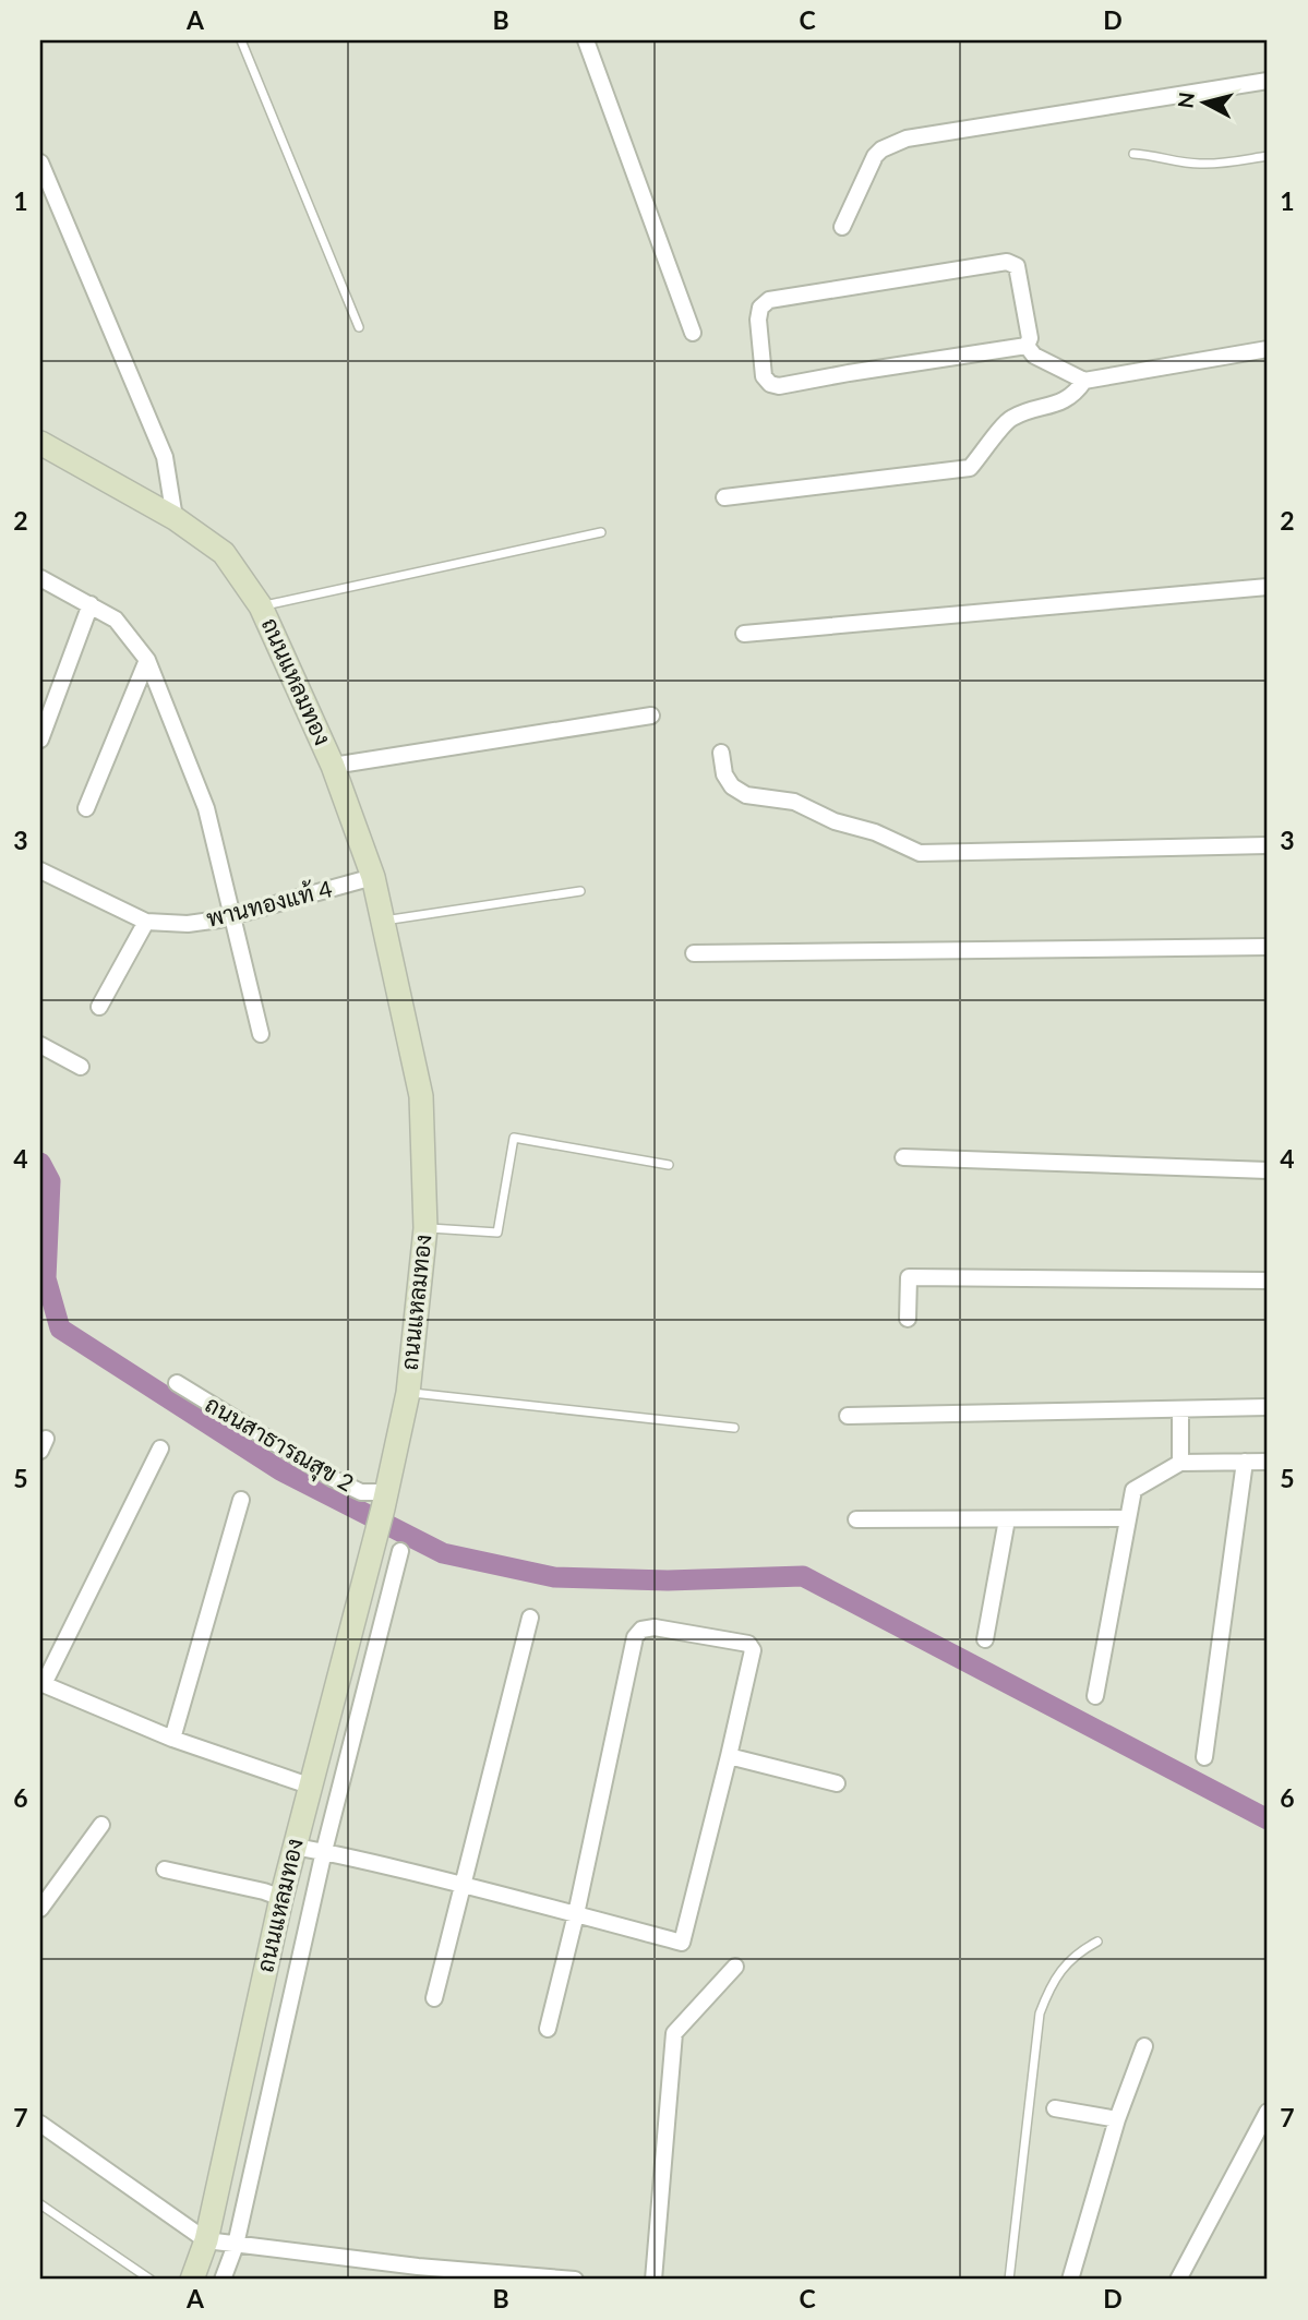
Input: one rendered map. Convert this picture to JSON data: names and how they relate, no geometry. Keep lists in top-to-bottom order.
{
  "streets": {
    "main road": ["ถนนแหลมทอง"],
    "street": ["พานทองแท้ 4", "ถนนสาธารณสุข 2"]
  },
  "crossings": [
    ["ถนนแหลมทอง", "พานทองแท้ 4"],
    ["ถนนแหลมทอง", "ถนนสาธารณสุข 2"]
  ],
  "north": "left",
  "grid": {
    "columns": [
      "A",
      "B",
      "C",
      "D"
    ],
    "rows": [
      "1",
      "2",
      "3",
      "4",
      "5",
      "6",
      "7"
    ]
  }
}
